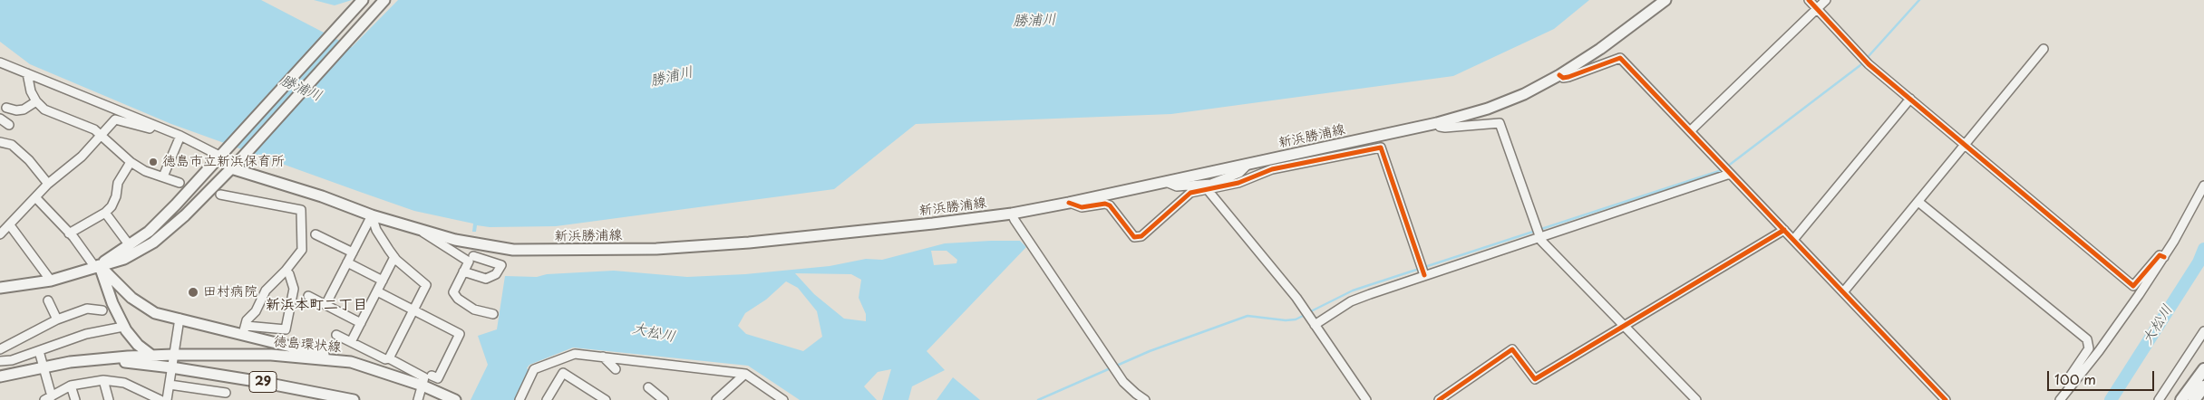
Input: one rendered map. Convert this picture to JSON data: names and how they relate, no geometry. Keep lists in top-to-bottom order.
{
  "streets": {
    "main road": ["新浜勝浦線", "徳島環状線", "29"]
  },
  "crossings": [
    ["徳島環状線", "29"]
  ],
  "districts": ["新浜本町二丁目"],
  "water": ["勝浦川", "大松川"],
  "places": ["徳島市立新浜保育所", "田村病院"],
  "scale_bar": "100 m"
}
